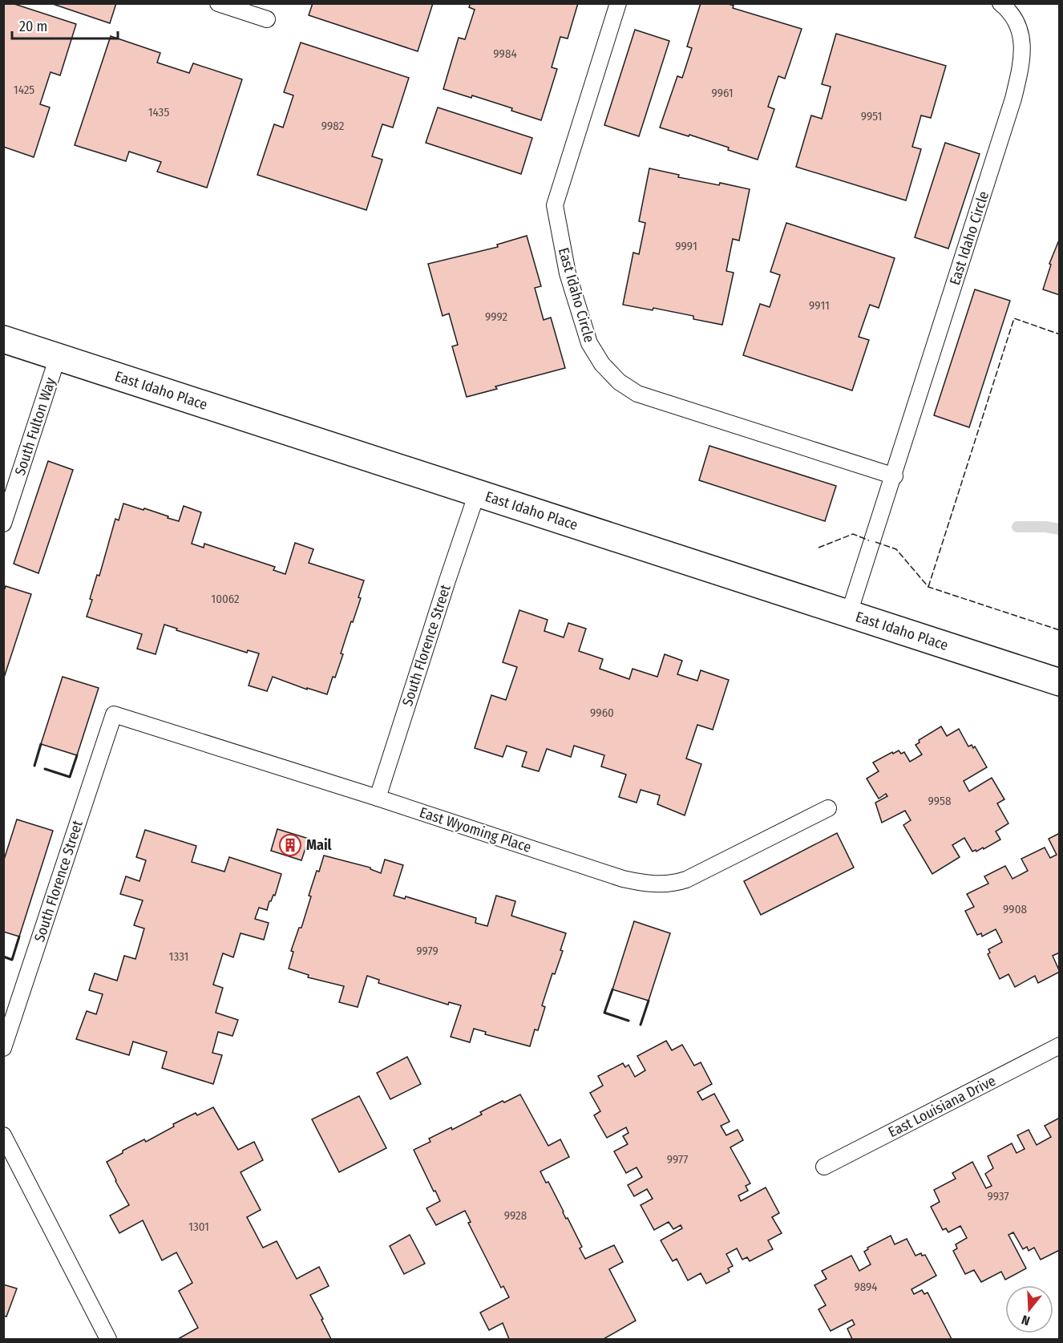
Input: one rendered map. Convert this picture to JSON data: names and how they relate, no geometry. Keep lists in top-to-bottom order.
{
  "streets": {
    "street": ["East Idaho Place"],
    "lane": [
      "East Idaho Circle",
      "South Fulton Way",
      "South Florence Street",
      "East Wyoming Place",
      "East Louisiana Drive"
    ]
  },
  "crossings": [
    ["East Idaho Circle", "East Idaho Place"],
    ["East Idaho Place", "South Fulton Way"],
    ["East Idaho Place", "South Florence Street"],
    ["South Florence Street", "East Wyoming Place"]
  ],
  "places": {
    "building": ["Mail"]
  },
  "house_numbers": [
    "9984",
    "1425",
    "9961",
    "1435",
    "9951",
    "9982",
    "9991",
    "9911",
    "9992",
    "10062",
    "9960",
    "9958",
    "9908",
    "9979",
    "1331",
    "9977",
    "9937",
    "9928",
    "1301",
    "9894"
  ],
  "scale_bar": "20 m",
  "north": "bottom"
}
